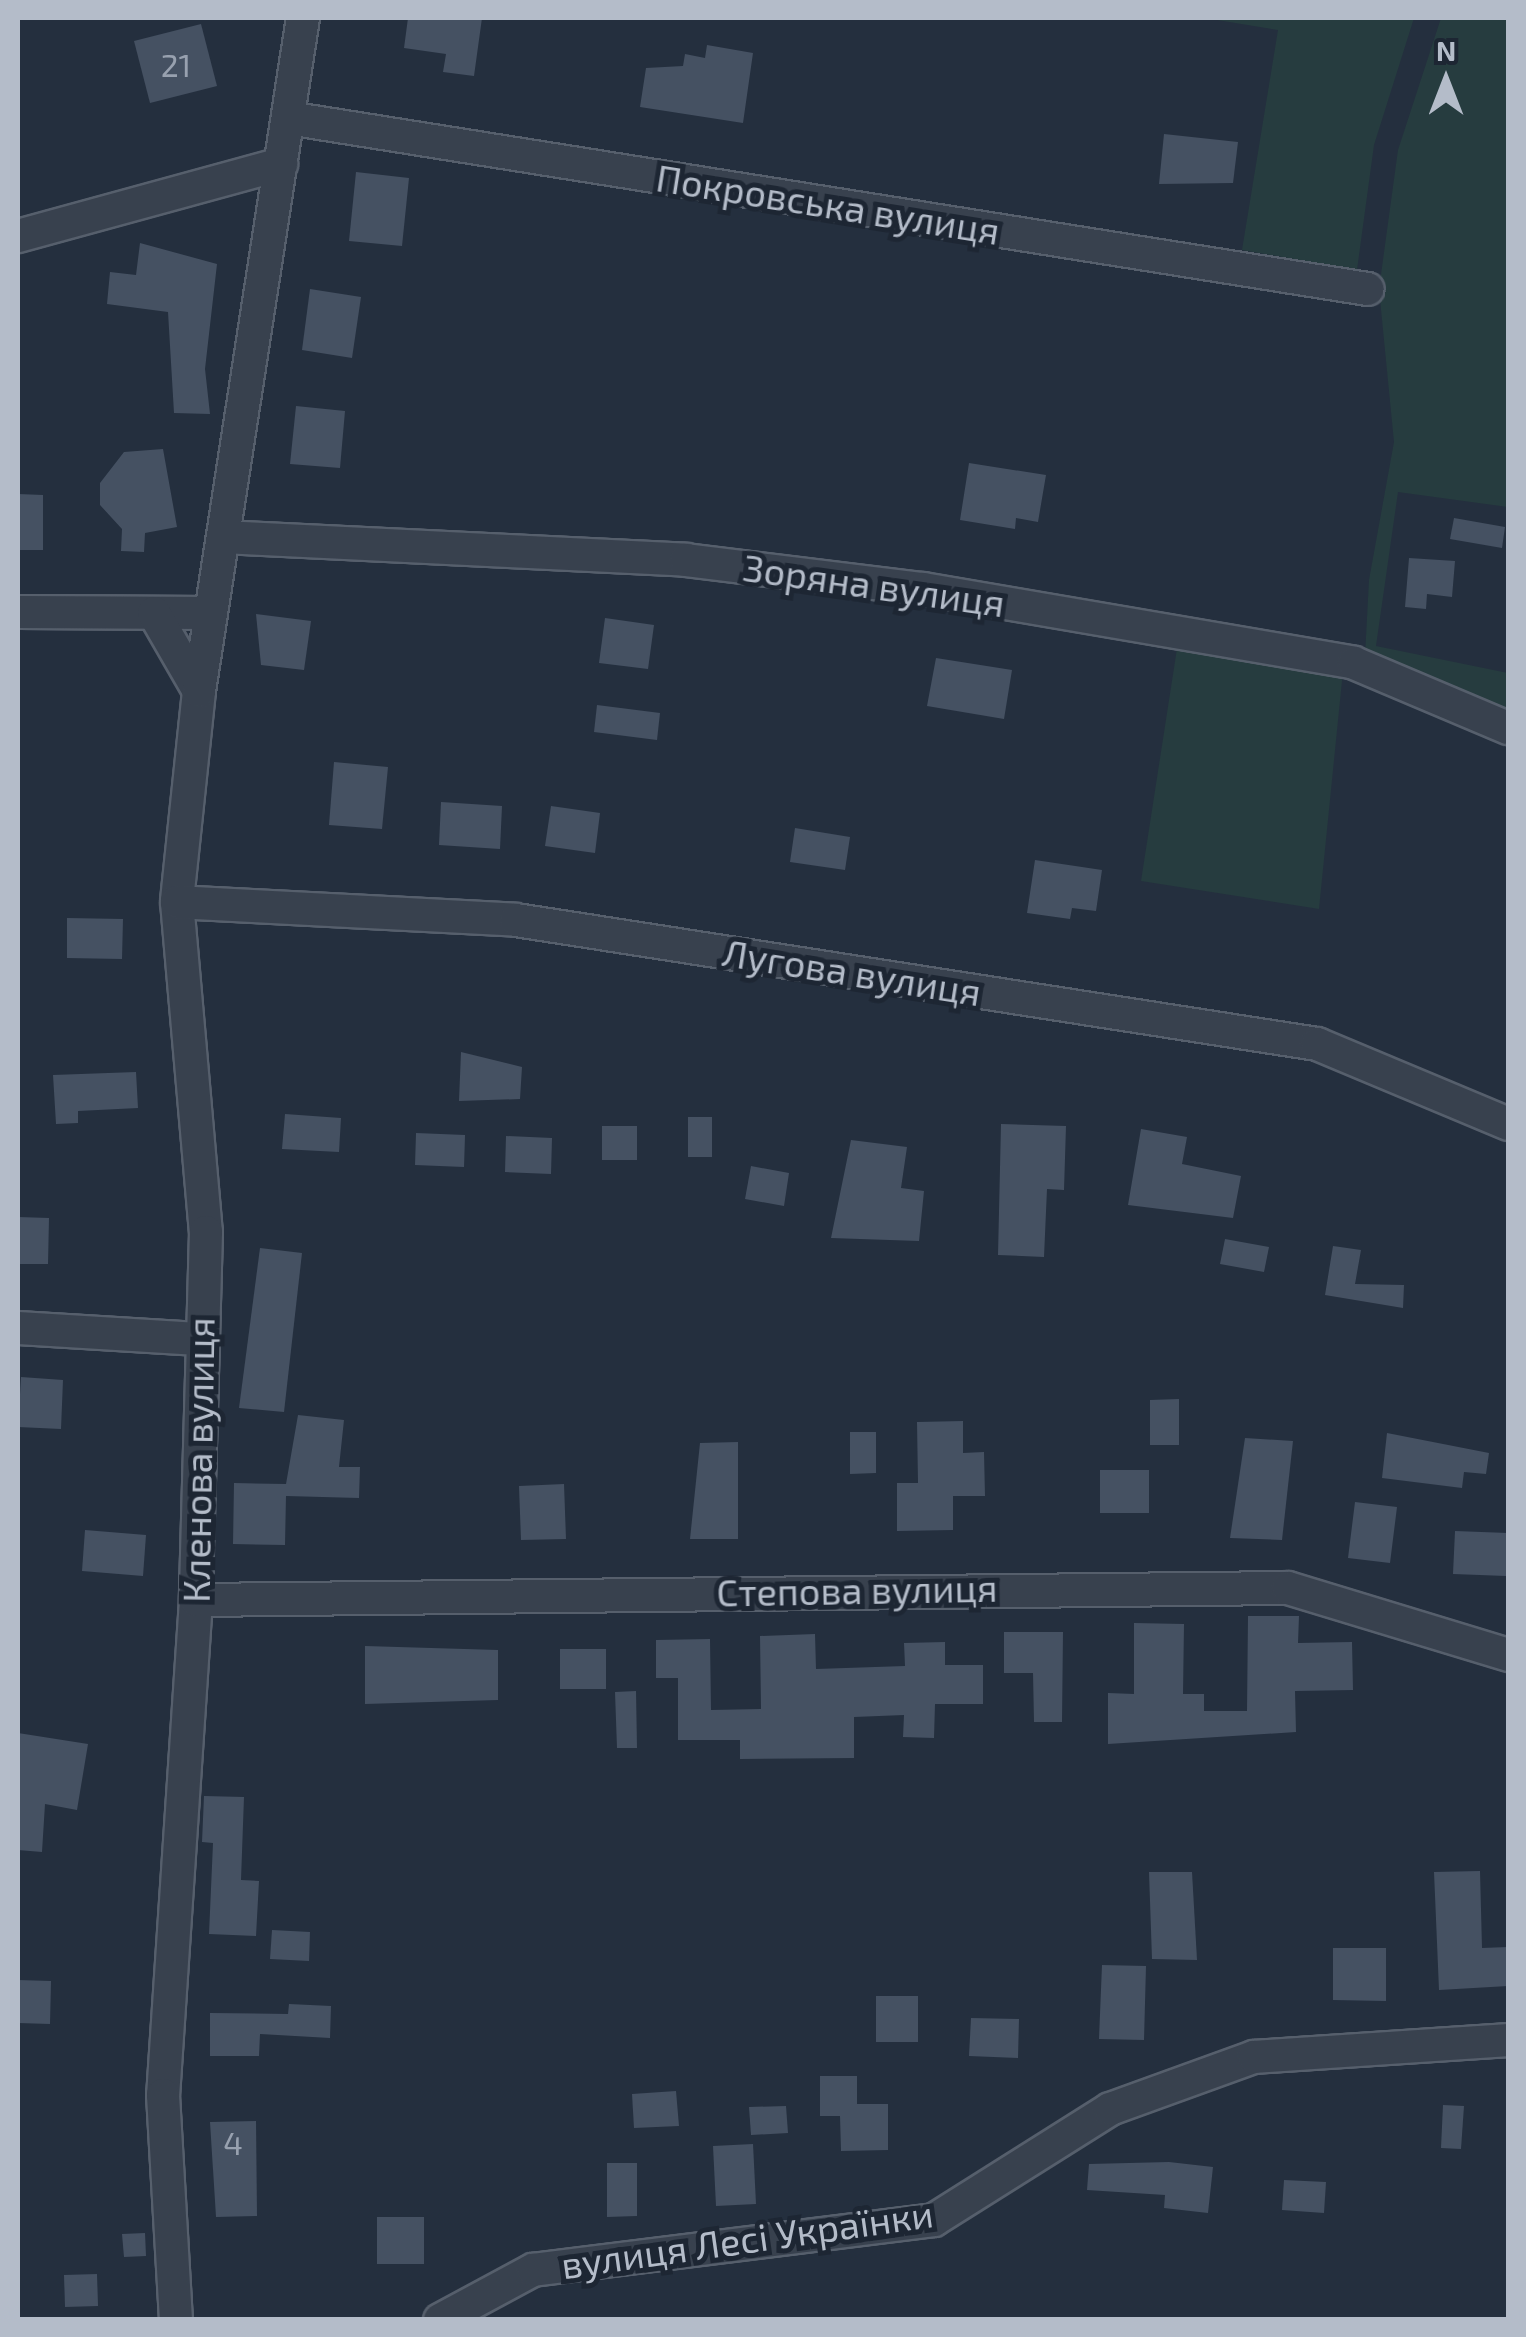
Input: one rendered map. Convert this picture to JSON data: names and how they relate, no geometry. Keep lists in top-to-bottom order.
{
  "streets": {
    "street": [
      "Покровська вулиця",
      "Зоряна вулиця",
      "Лугова вулиця",
      "Кленова вулиця",
      "Степова вулиця",
      "вулиця Лесі Українки"
    ]
  },
  "crossings": [
    ["Покровська вулиця", "Кленова вулиця"],
    ["Зоряна вулиця", "Кленова вулиця"],
    ["Лугова вулиця", "Кленова вулиця"],
    ["Кленова вулиця", "Степова вулиця"]
  ],
  "house_numbers": ["21", "4"],
  "north": "top"
}
